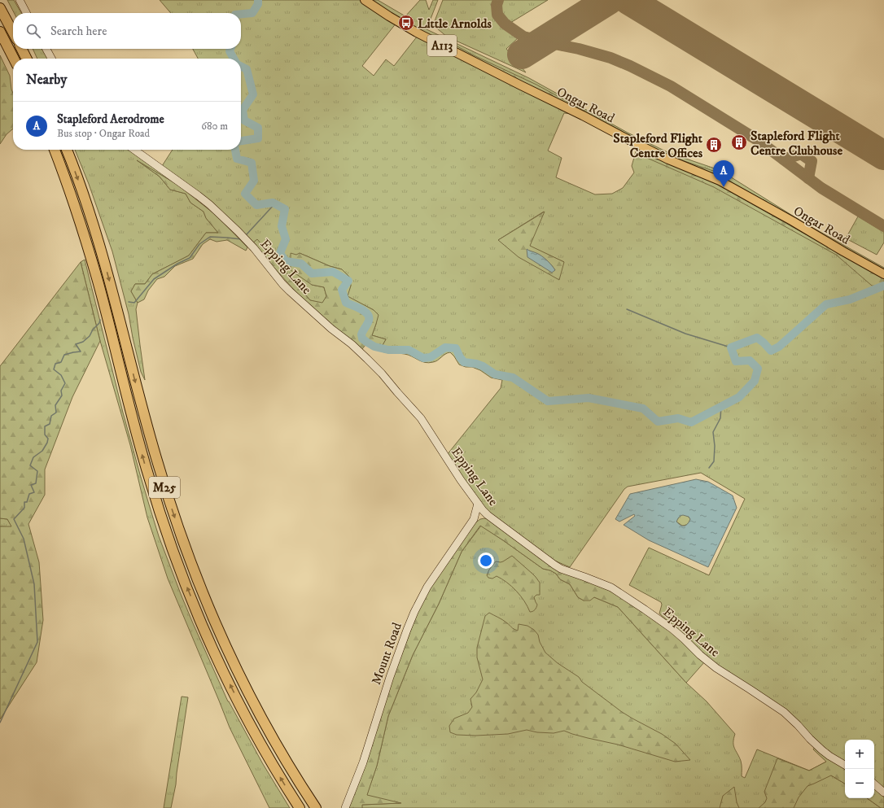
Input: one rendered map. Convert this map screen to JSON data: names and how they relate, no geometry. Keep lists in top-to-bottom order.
{
  "streets": {
    "highway": ["M25"],
    "main road": ["A113", "Ongar Road"],
    "street": ["Epping Lane", "Mount Road"]
  },
  "crossings": [
    ["Epping Lane", "Mount Road"]
  ],
  "places": {
    "bus stop": ["Little Arnolds"],
    "building": ["Stapleford Flight Centre Clubhouse", "Stapleford Flight Centre Offices"]
  },
  "page": {
    "search": "Search here",
    "heading": "Nearby",
    "list": [
      {
        "mark": "A",
        "name": "Stapleford Aerodrome",
        "note": "Bus stop · Ongar Road",
        "value": "680 m"
      }
    ],
    "pins": "A",
    "map_buttons": ["+", "−"]
  }
}
